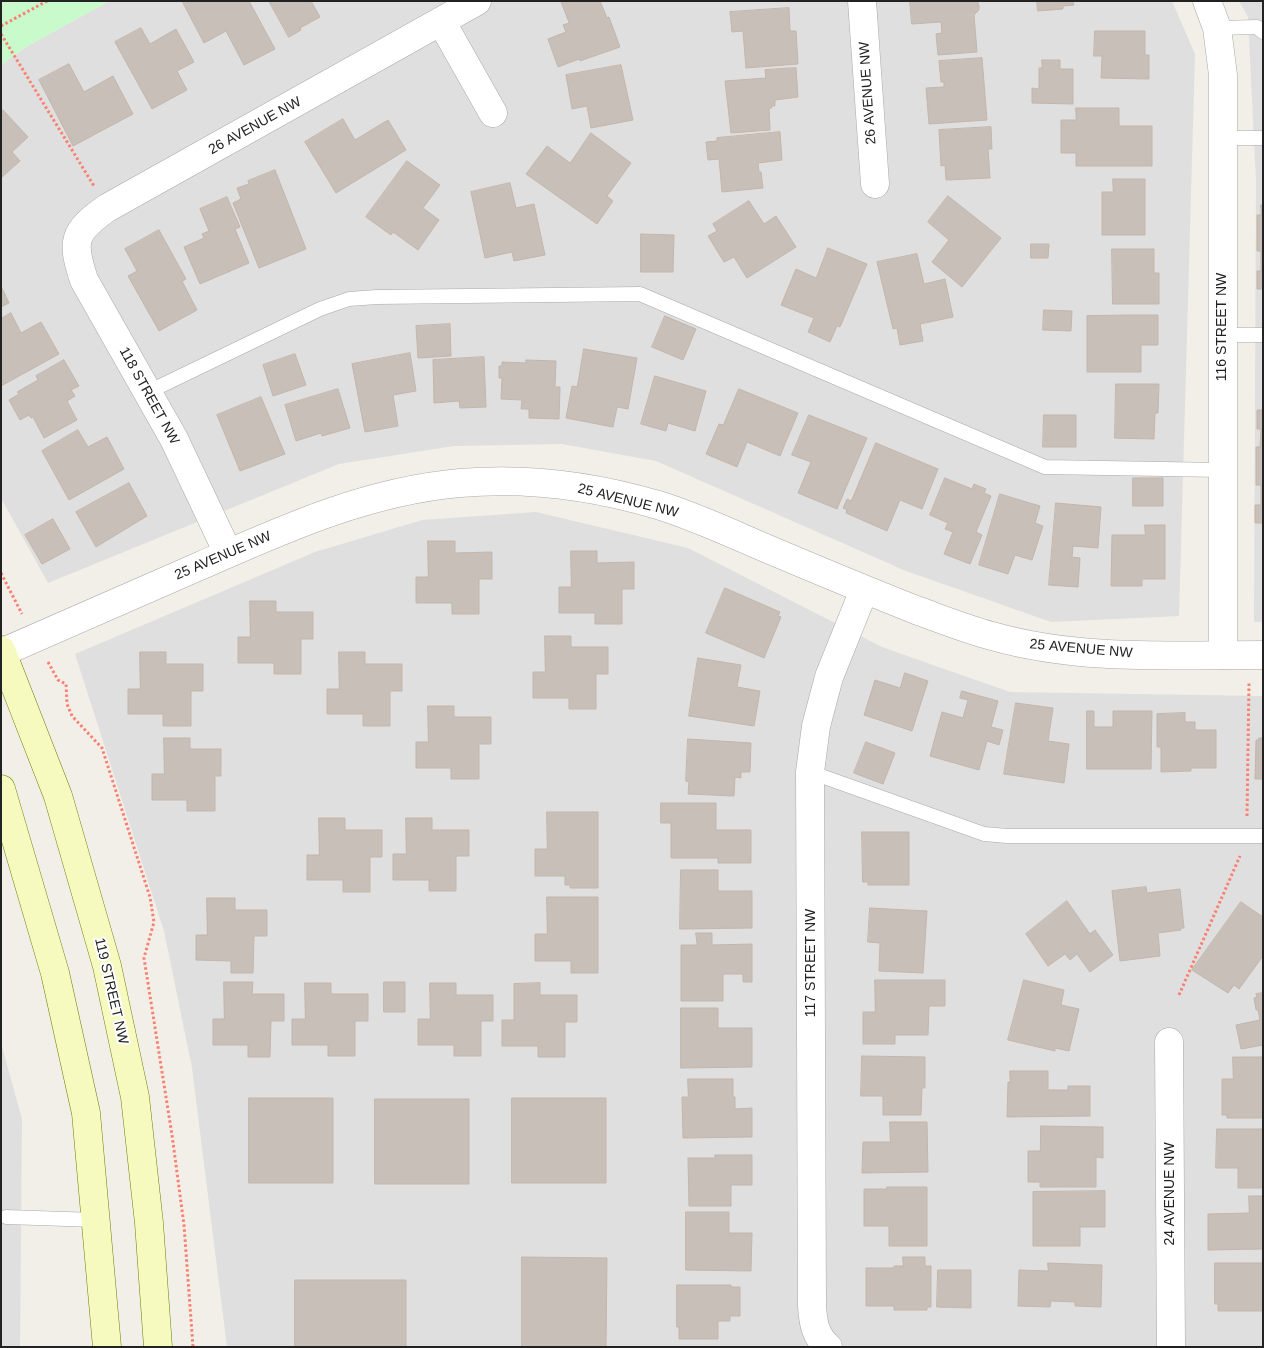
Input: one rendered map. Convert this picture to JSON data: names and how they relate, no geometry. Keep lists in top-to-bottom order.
{
  "streets": {
    "main road": ["119 STREET NW"],
    "street": [
      "26 AVENUE NW",
      "116 STREET NW",
      "118 STREET NW",
      "25 AVENUE NW",
      "117 STREET NW",
      "24 AVENUE NW"
    ]
  },
  "crossings": [
    ["26 AVENUE NW", "118 STREET NW"],
    ["116 STREET NW", "25 AVENUE NW"],
    ["118 STREET NW", "25 AVENUE NW"],
    ["25 AVENUE NW", "117 STREET NW"],
    ["25 AVENUE NW", "119 STREET NW"]
  ]
}
